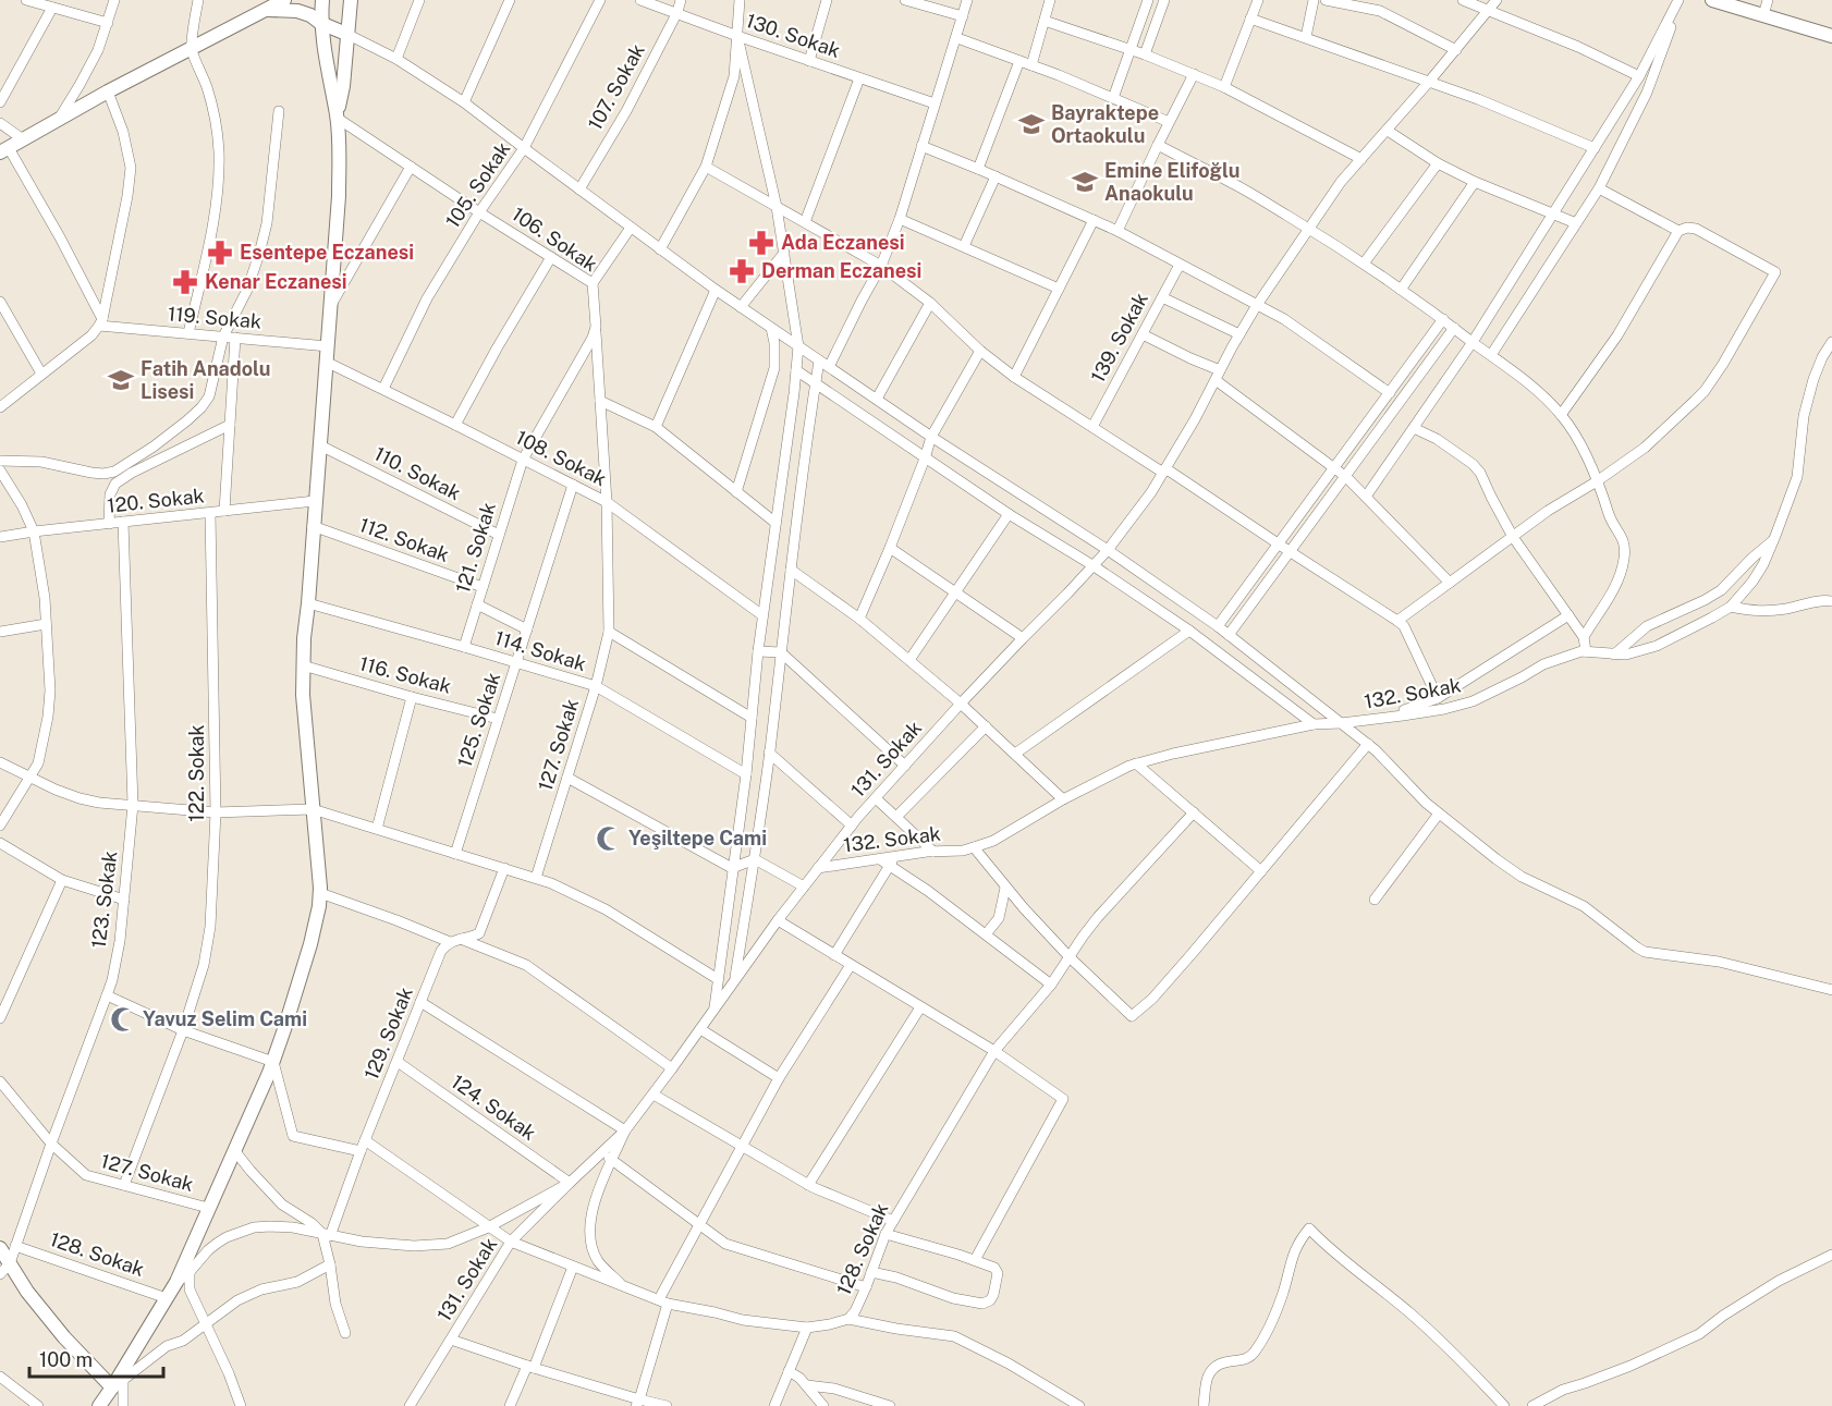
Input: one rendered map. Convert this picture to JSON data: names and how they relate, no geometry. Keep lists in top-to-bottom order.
{
  "streets": {
    "street": [
      "130. Sokak",
      "107. Sokak",
      "105. Sokak",
      "106. Sokak",
      "119. Sokak",
      "139. Sokak",
      "108. Sokak",
      "110. Sokak",
      "120. Sokak",
      "112. Sokak",
      "121. Sokak",
      "114. Sokak",
      "116. Sokak",
      "132. Sokak",
      "125. Sokak",
      "127. Sokak",
      "131. Sokak",
      "122. Sokak",
      "123. Sokak",
      "129. Sokak",
      "124. Sokak",
      "128. Sokak"
    ]
  },
  "crossings": [
    ["130. Sokak", "107. Sokak"],
    ["105. Sokak", "106. Sokak"],
    ["105. Sokak", "108. Sokak"],
    ["106. Sokak", "108. Sokak"],
    ["106. Sokak", "121. Sokak"],
    ["106. Sokak", "127. Sokak"],
    ["108. Sokak", "121. Sokak"],
    ["108. Sokak", "125. Sokak"],
    ["108. Sokak", "127. Sokak"],
    ["110. Sokak", "121. Sokak"],
    ["120. Sokak", "122. Sokak"],
    ["120. Sokak", "123. Sokak"],
    ["112. Sokak", "121. Sokak"],
    ["121. Sokak", "114. Sokak"],
    ["114. Sokak", "125. Sokak"],
    ["114. Sokak", "127. Sokak"],
    ["116. Sokak", "125. Sokak"],
    ["132. Sokak", "131. Sokak"],
    ["127. Sokak", "122. Sokak"],
    ["127. Sokak", "123. Sokak"],
    ["131. Sokak", "124. Sokak"],
    ["131. Sokak", "128. Sokak"],
    ["123. Sokak", "128. Sokak"],
    ["129. Sokak", "124. Sokak"]
  ],
  "places": {
    "school or university": ["Bayraktepe Ortaokulu", "Emine Elifoğlu Anaokulu", "Fatih Anadolu Lisesi"],
    "pharmacy": [
      "Ada Eczanesi",
      "Esentepe Eczanesi",
      "Derman Eczanesi",
      "Kenar Eczanesi"
    ],
    "mosque": ["Yeşiltepe Cami", "Yavuz Selim Cami"]
  },
  "scale_bar": "100 m"
}
